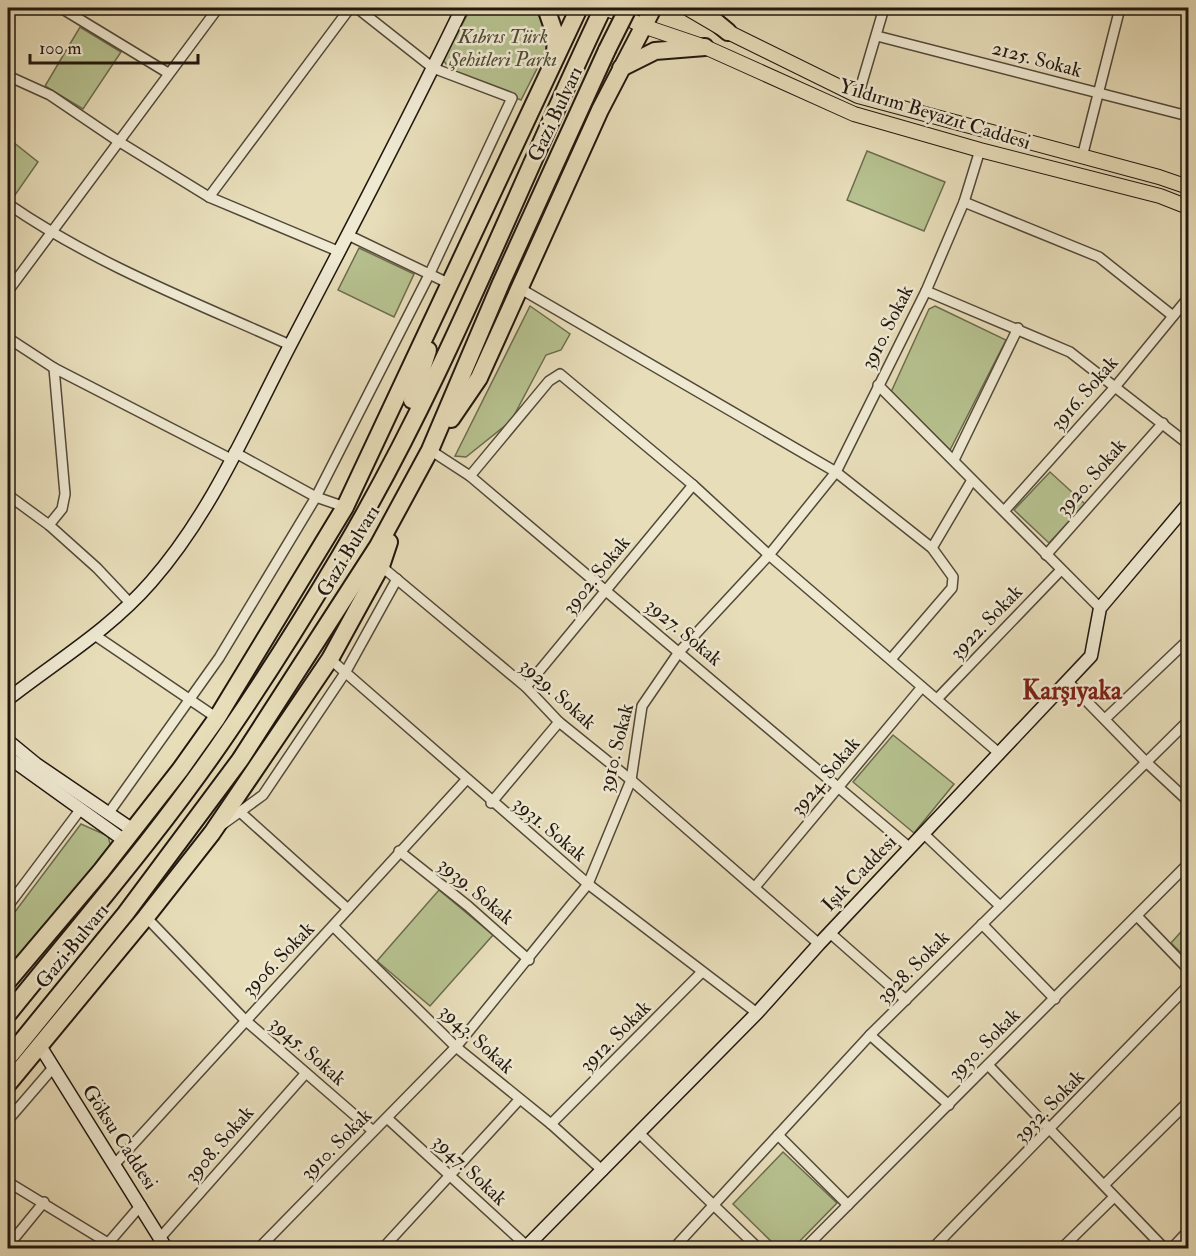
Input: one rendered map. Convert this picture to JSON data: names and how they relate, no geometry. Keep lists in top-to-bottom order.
{
  "streets": {
    "highway": ["Gazi Bulvarı"],
    "main road": ["Yıldırım Beyazıt Caddesi"],
    "street": [
      "2125. Sokak",
      "3910. Sokak",
      "3916. Sokak",
      "3920. Sokak",
      "3902. Sokak",
      "3922. Sokak",
      "3927. Sokak",
      "3929. Sokak",
      "3924. Sokak",
      "3931. Sokak",
      "Işık Caddesi",
      "3939. Sokak",
      "3906. Sokak",
      "3928. Sokak",
      "3912. Sokak",
      "3943. Sokak",
      "3930. Sokak",
      "3945. Sokak",
      "3932. Sokak",
      "Göksu Caddesi",
      "3908. Sokak",
      "3947. Sokak"
    ]
  },
  "crossings": [
    ["Gazi Bulvarı", "Yıldırım Beyazıt Caddesi"],
    ["Gazi Bulvarı", "3927. Sokak"],
    ["Yıldırım Beyazıt Caddesi", "3910. Sokak"],
    ["3910. Sokak", "3927. Sokak"],
    ["3910. Sokak", "3929. Sokak"],
    ["3910. Sokak", "3931. Sokak"],
    ["3910. Sokak", "3939. Sokak"],
    ["3910. Sokak", "3943. Sokak"],
    ["3910. Sokak", "3945. Sokak"],
    ["3910. Sokak", "3947. Sokak"],
    ["3902. Sokak", "3927. Sokak"],
    ["3902. Sokak", "3929. Sokak"],
    ["3927. Sokak", "3924. Sokak"],
    ["3927. Sokak", "Işık Caddesi"],
    ["3929. Sokak", "3924. Sokak"],
    ["3929. Sokak", "Işık Caddesi"],
    ["3931. Sokak", "Işık Caddesi"],
    ["3931. Sokak", "3906. Sokak"],
    ["3931. Sokak", "3912. Sokak"],
    ["Işık Caddesi", "3943. Sokak"],
    ["Işık Caddesi", "3947. Sokak"],
    ["3939. Sokak", "3906. Sokak"],
    ["3906. Sokak", "3943. Sokak"],
    ["3906. Sokak", "3945. Sokak"],
    ["3906. Sokak", "Göksu Caddesi"],
    ["3912. Sokak", "3943. Sokak"],
    ["3945. Sokak", "3908. Sokak"],
    ["Göksu Caddesi", "3908. Sokak"]
  ],
  "districts": ["Karşıyaka"],
  "parks": ["Kıbrıs Türk Şehitleri Parkı"],
  "scale_bar": "100 m"
}
